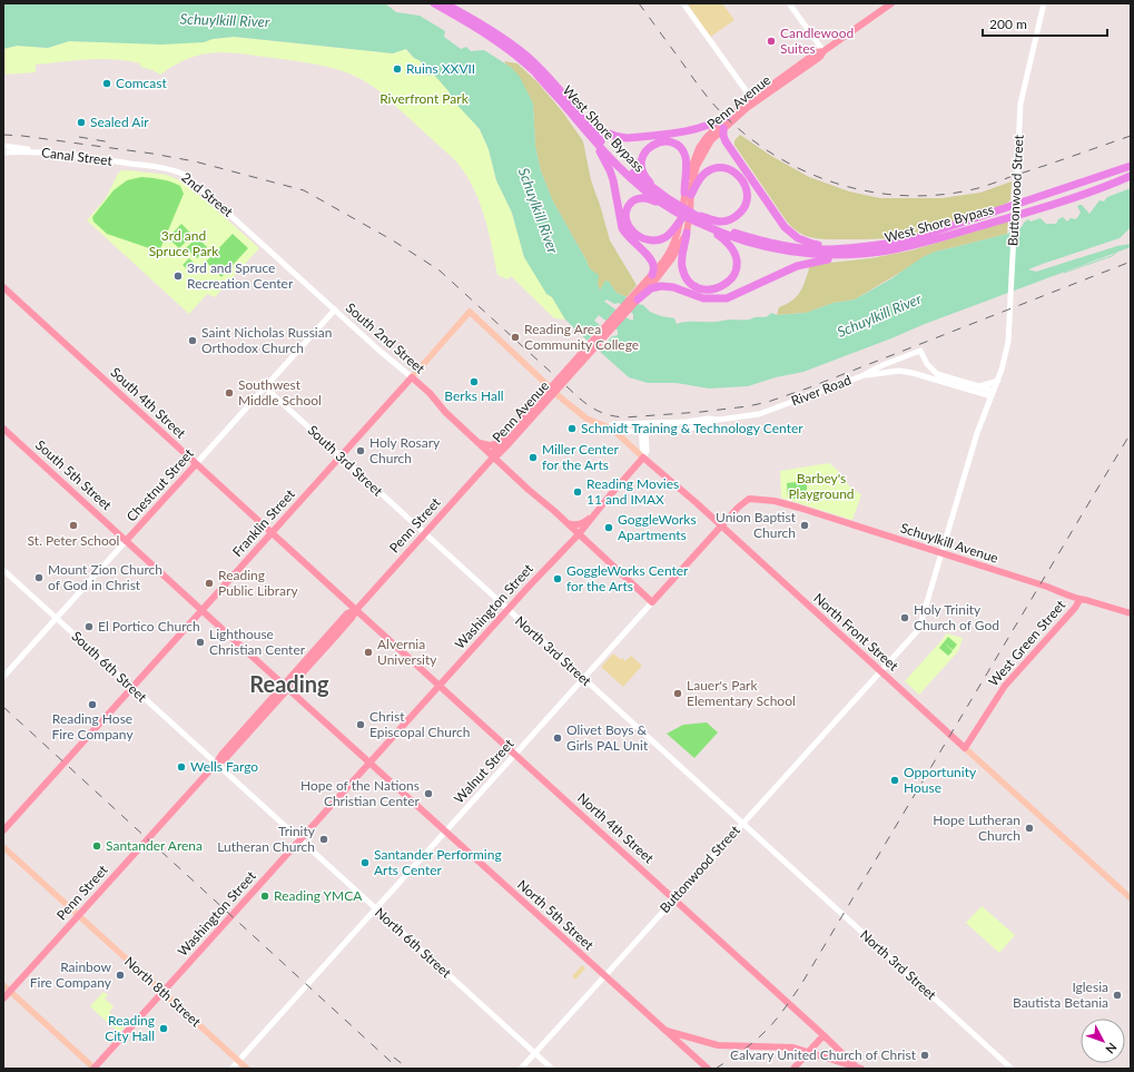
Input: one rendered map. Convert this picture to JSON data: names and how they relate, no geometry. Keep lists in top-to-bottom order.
{
  "streets": {
    "highway": ["West Shore Bypass"],
    "main road": [
      "Penn Avenue",
      "South 2nd Street",
      "South 4th Street",
      "South 5th Street",
      "Chestnut Street",
      "Franklin Street",
      "Penn Street",
      "Schuylkill Avenue",
      "Washington Street",
      "North Front Street",
      "West Green Street",
      "Walnut Street",
      "North 4th Street",
      "North 5th Street",
      "North 8th Street"
    ],
    "street": [
      "Canal Street",
      "Buttonwood Street",
      "2nd Street",
      "River Road",
      "South 3rd Street",
      "North 3rd Street",
      "South 6th Street",
      "North 6th Street"
    ]
  },
  "crossings": [
    ["Penn Avenue", "South 2nd Street"],
    ["Penn Avenue", "Penn Street"],
    ["Canal Street", "2nd Street"],
    ["Buttonwood Street", "Schuylkill Avenue"],
    ["Buttonwood Street", "North Front Street"],
    ["Buttonwood Street", "North 3rd Street"],
    ["Buttonwood Street", "North 4th Street"],
    ["Buttonwood Street", "North 5th Street"],
    ["Buttonwood Street", "North 6th Street"],
    ["2nd Street", "South 2nd Street"],
    ["South 2nd Street", "Chestnut Street"],
    ["South 2nd Street", "Franklin Street"],
    ["South 2nd Street", "Penn Street"],
    ["South 2nd Street", "Washington Street"],
    ["South 2nd Street", "Walnut Street"],
    ["River Road", "North Front Street"],
    ["South 4th Street", "Chestnut Street"],
    ["South 4th Street", "Franklin Street"],
    ["South 4th Street", "Penn Street"],
    ["South 4th Street", "North 4th Street"],
    ["South 3rd Street", "Chestnut Street"],
    ["South 3rd Street", "Franklin Street"],
    ["South 3rd Street", "Penn Street"],
    ["South 3rd Street", "North 3rd Street"],
    ["South 5th Street", "Chestnut Street"],
    ["South 5th Street", "Franklin Street"],
    ["South 5th Street", "Penn Street"],
    ["South 5th Street", "North 5th Street"],
    ["Chestnut Street", "South 6th Street"],
    ["Franklin Street", "South 6th Street"],
    ["Penn Street", "North 3rd Street"],
    ["Penn Street", "South 6th Street"],
    ["Penn Street", "North 4th Street"],
    ["Penn Street", "North 5th Street"],
    ["Penn Street", "North 6th Street"],
    ["Penn Street", "North 8th Street"],
    ["Schuylkill Avenue", "West Green Street"],
    ["Schuylkill Avenue", "Walnut Street"],
    ["Washington Street", "North Front Street"],
    ["Washington Street", "North 3rd Street"],
    ["Washington Street", "North 4th Street"],
    ["Washington Street", "North 5th Street"],
    ["Washington Street", "North 6th Street"],
    ["Washington Street", "North 8th Street"],
    ["North Front Street", "West Green Street"],
    ["North Front Street", "Walnut Street"],
    ["North 3rd Street", "Walnut Street"],
    ["South 6th Street", "North 6th Street"],
    ["Walnut Street", "North 4th Street"],
    ["Walnut Street", "North 5th Street"],
    ["Walnut Street", "North 6th Street"],
    ["Walnut Street", "North 8th Street"]
  ],
  "districts": ["Reading"],
  "water": ["Schuylkill River"],
  "parks": ["Riverfront Park", "3rd and Spruce Park", "Barbey's Playground"],
  "places": [
    "Candlewood Suites",
    "Ruins XXVII",
    "Comcast",
    "Sealed Air",
    "3rd and Spruce Recreation Center",
    "Reading Area Community College",
    "Saint Nicholas Russian Orthodox Church",
    "Berks Hall",
    "Southwest Middle School",
    "Schmidt Training & Technology Center",
    "Holy Rosary Church",
    "Miller Center for the Arts",
    "Reading Movies 11 and IMAX",
    "St. Peter School",
    "Union Baptist Church",
    "GoggleWorks Apartments",
    "Mount Zion Church of God in Christ",
    "GoggleWorks Center for the Arts",
    "Reading Public Library",
    "Holy Trinity Church of God",
    "El Portico Church",
    "Lighthouse Christian Center",
    "Alvernia University",
    "Lauer's Park Elementary School",
    "Reading Hose Fire Company",
    "Christ Episcopal Church",
    "Olivet Boys & Girls PAL Unit",
    "Wells Fargo",
    "Opportunity House",
    "Hope of the Nations Christian Center",
    "Hope Lutheran Church",
    "Trinity Lutheran Church",
    "Santander Arena",
    "Santander Performing Arts Center",
    "Reading YMCA",
    "Rainbow Fire Company",
    "Iglesia Bautista Betania",
    "Reading City Hall",
    "Calvary United Church of Christ"
  ],
  "scale_bar": "200 m",
  "north": "bottom right"
}
